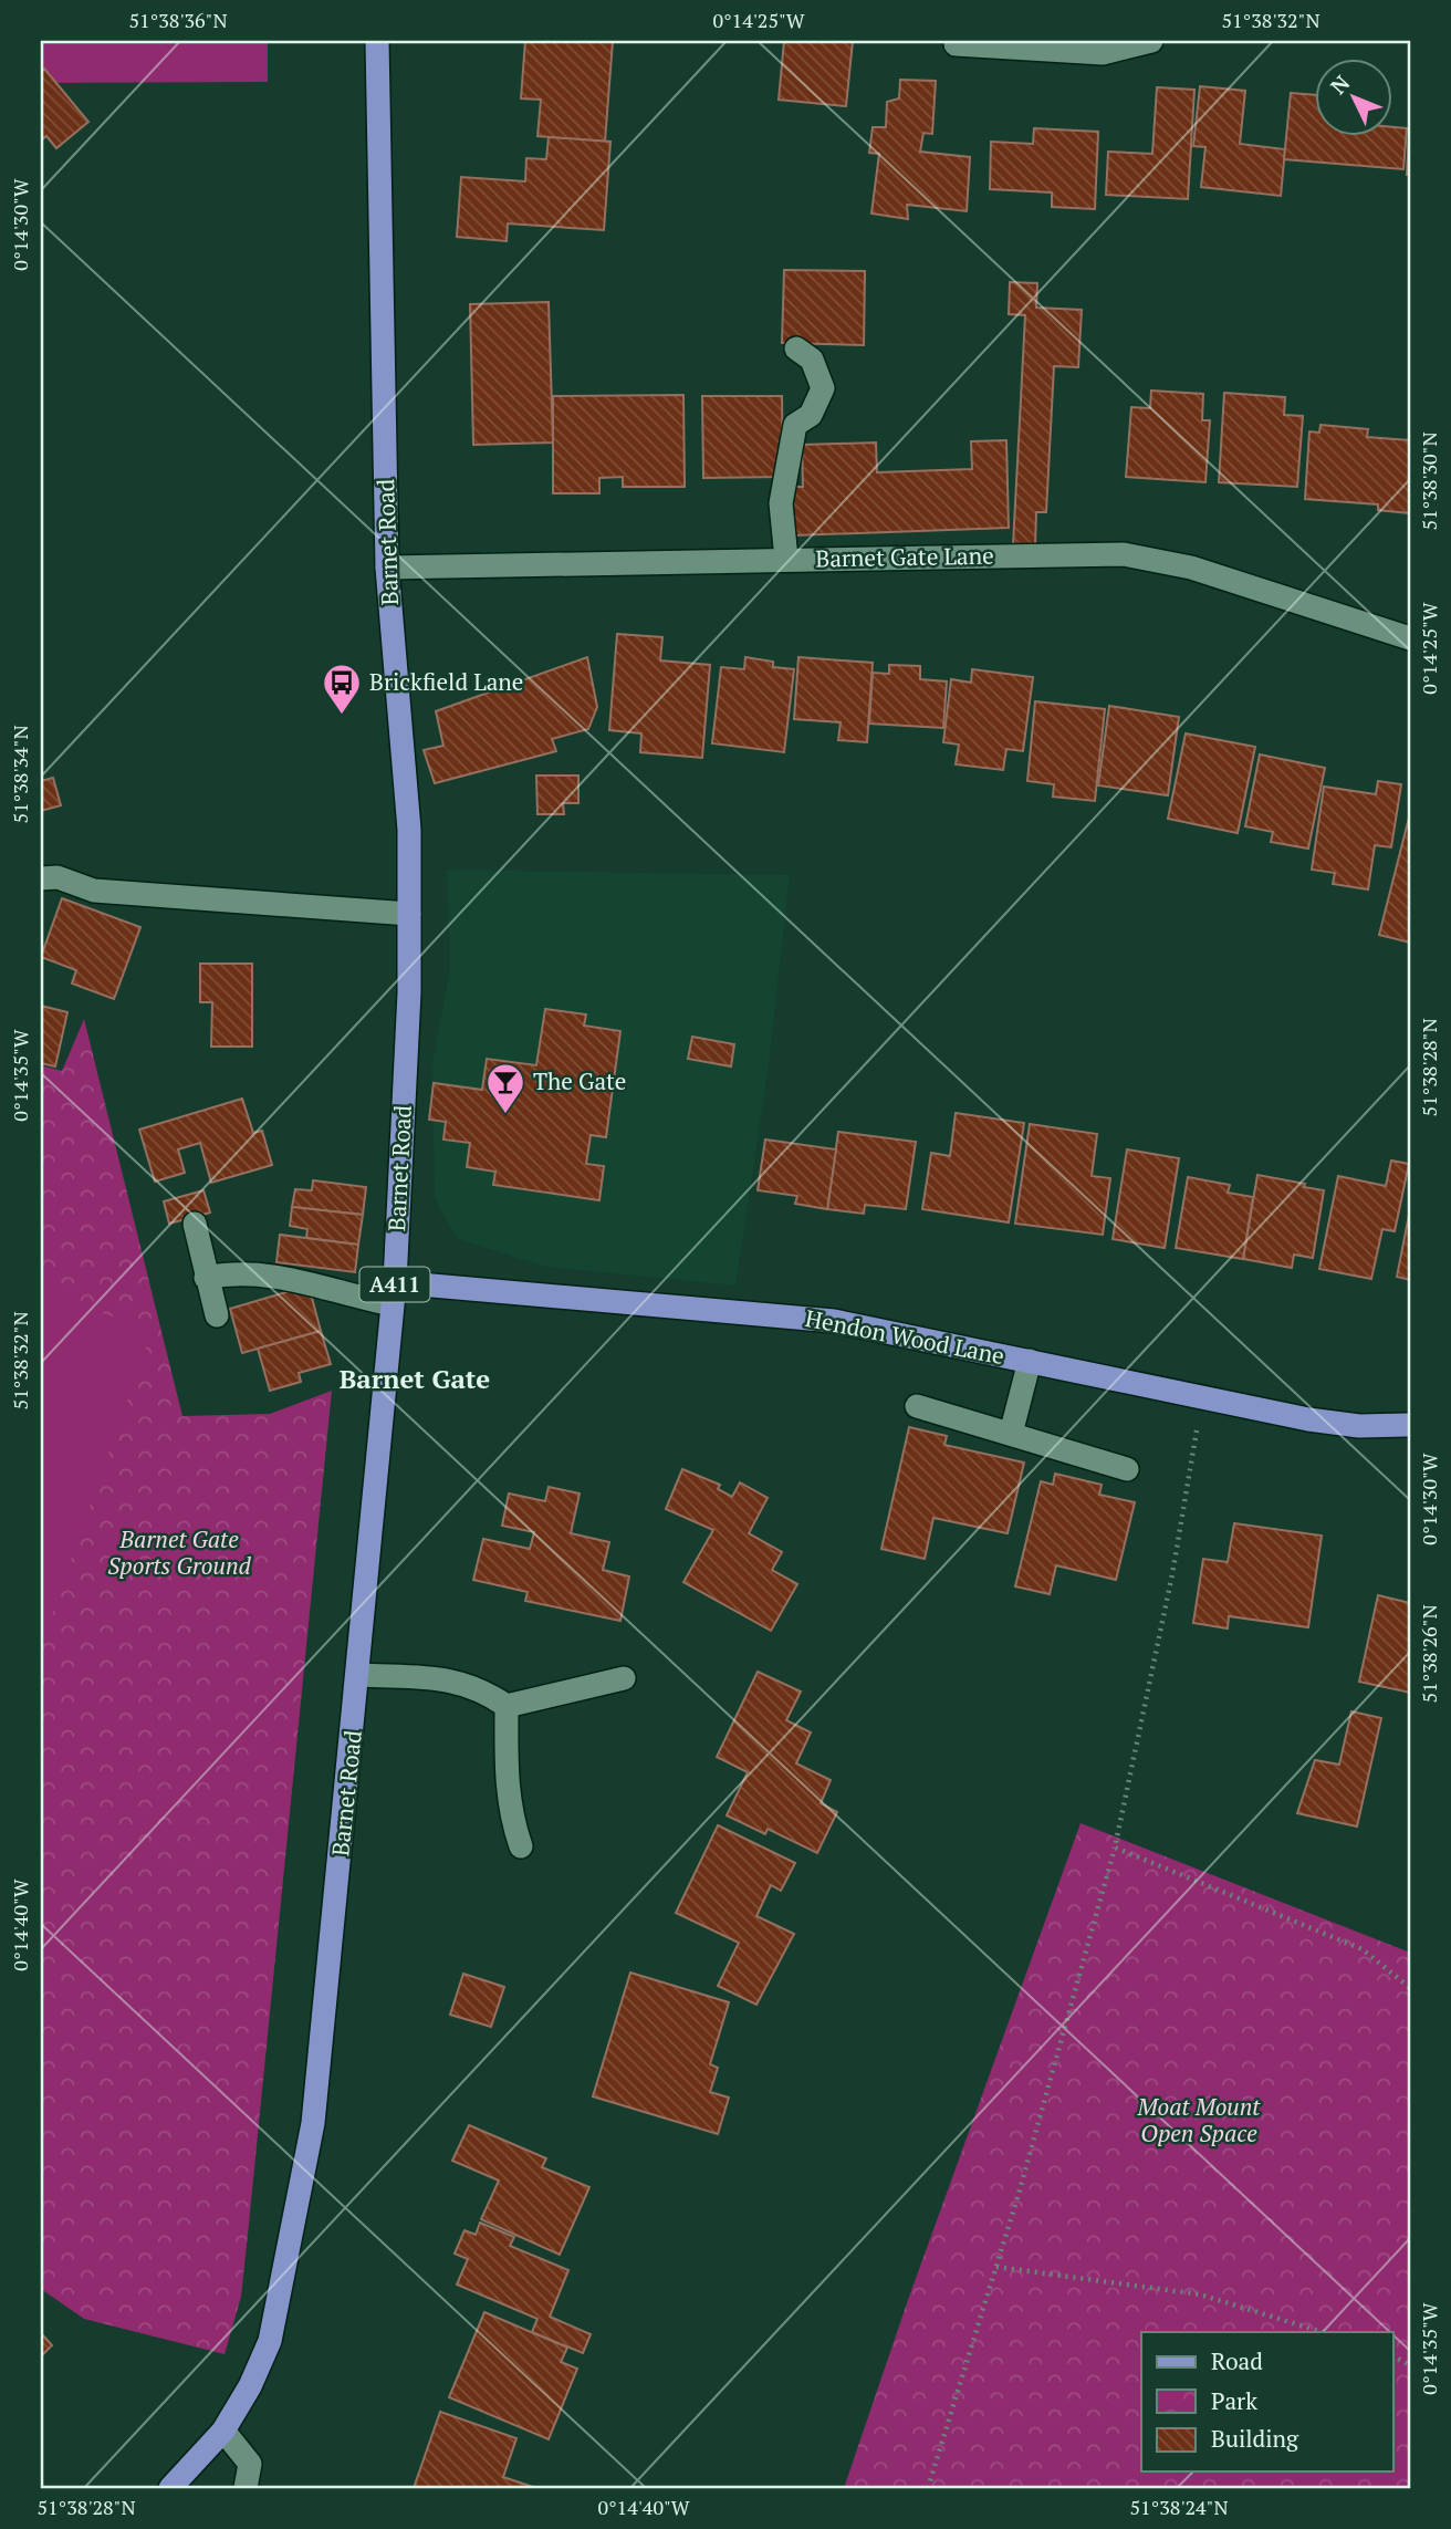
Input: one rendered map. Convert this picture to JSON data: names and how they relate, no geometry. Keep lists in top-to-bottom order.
{
  "streets": {
    "main road": ["Barnet Road", "A411", "Hendon Wood Lane"],
    "street": ["Barnet Gate Lane"]
  },
  "crossings": [
    ["Barnet Road", "Barnet Gate Lane"],
    ["Barnet Road", "Hendon Wood Lane"]
  ],
  "districts": ["Barnet Gate"],
  "parks": ["Barnet Gate Sports Ground", "Moat Mount Open Space"],
  "places": {
    "bus stop": ["Brickfield Lane"],
    "bar": ["The Gate"]
  },
  "legend": ["Road", "Park", "Building"],
  "north": "top left",
  "coordinates": [
    "51°38'36\"N",
    "0°14'25\"W",
    "51°38'32\"N",
    "0°14'30\"W",
    "51°38'30\"N",
    "51°38'34\"N",
    "51°38'28\"N",
    "0°14'35\"W",
    "51°38'26\"N",
    "0°14'40\"W",
    "51°38'24\"N"
  ]
}
